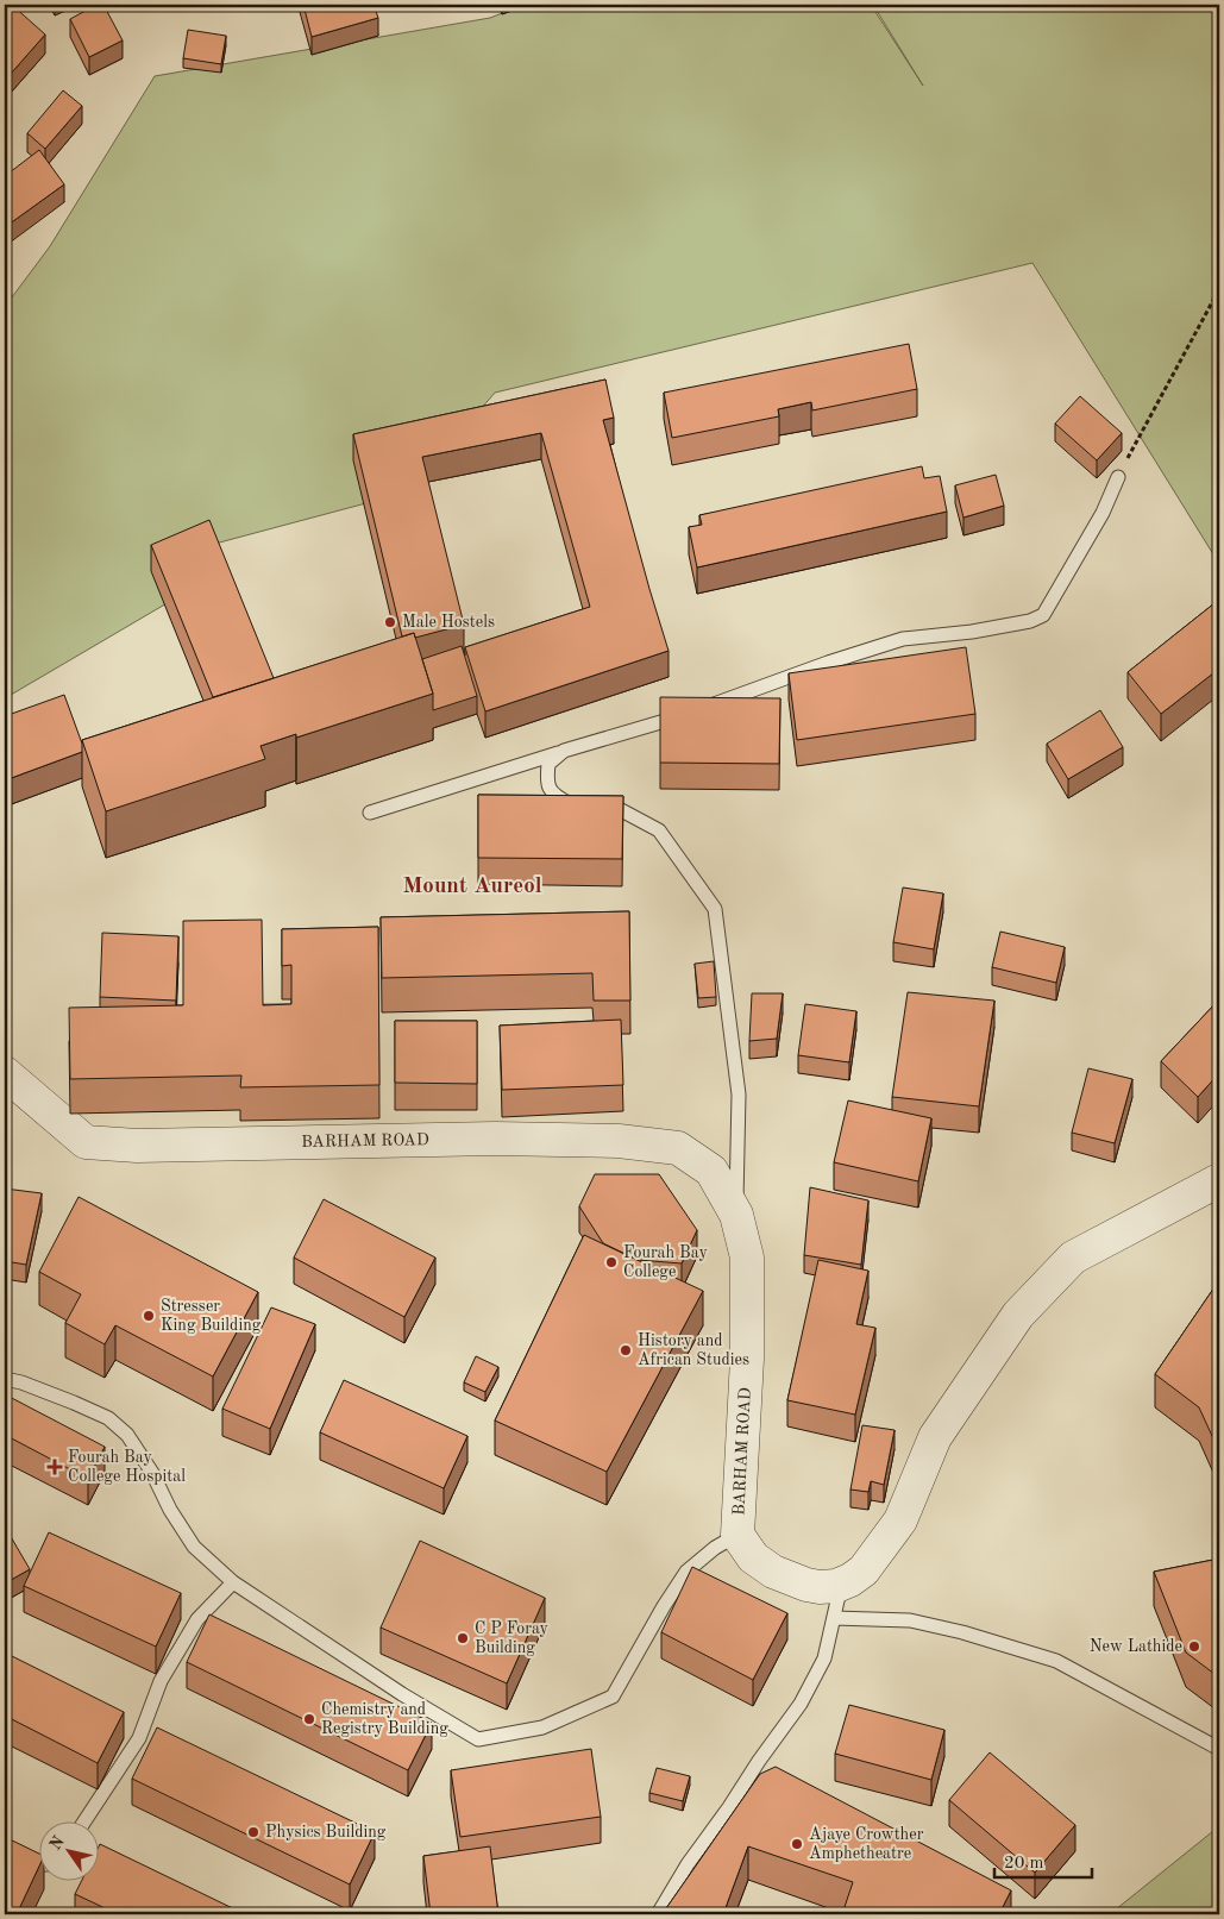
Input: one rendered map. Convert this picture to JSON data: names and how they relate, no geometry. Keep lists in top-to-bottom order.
{
  "streets": {
    "street": ["BARHAM ROAD"]
  },
  "districts": ["Mount Aureol"],
  "places": {
    "other": [
      "Male Hostels",
      "Fourah Bay College",
      "Stresser King Building",
      "History and African Studies",
      "C P Foray Building",
      "New Lathide",
      "Chemistry and Registry Building",
      "Physics Building",
      "Ajaye Crowther Amphetheatre"
    ],
    "health": ["Fourah Bay College Hospital"]
  },
  "scale_bar": "20 m",
  "north": "top left"
}
